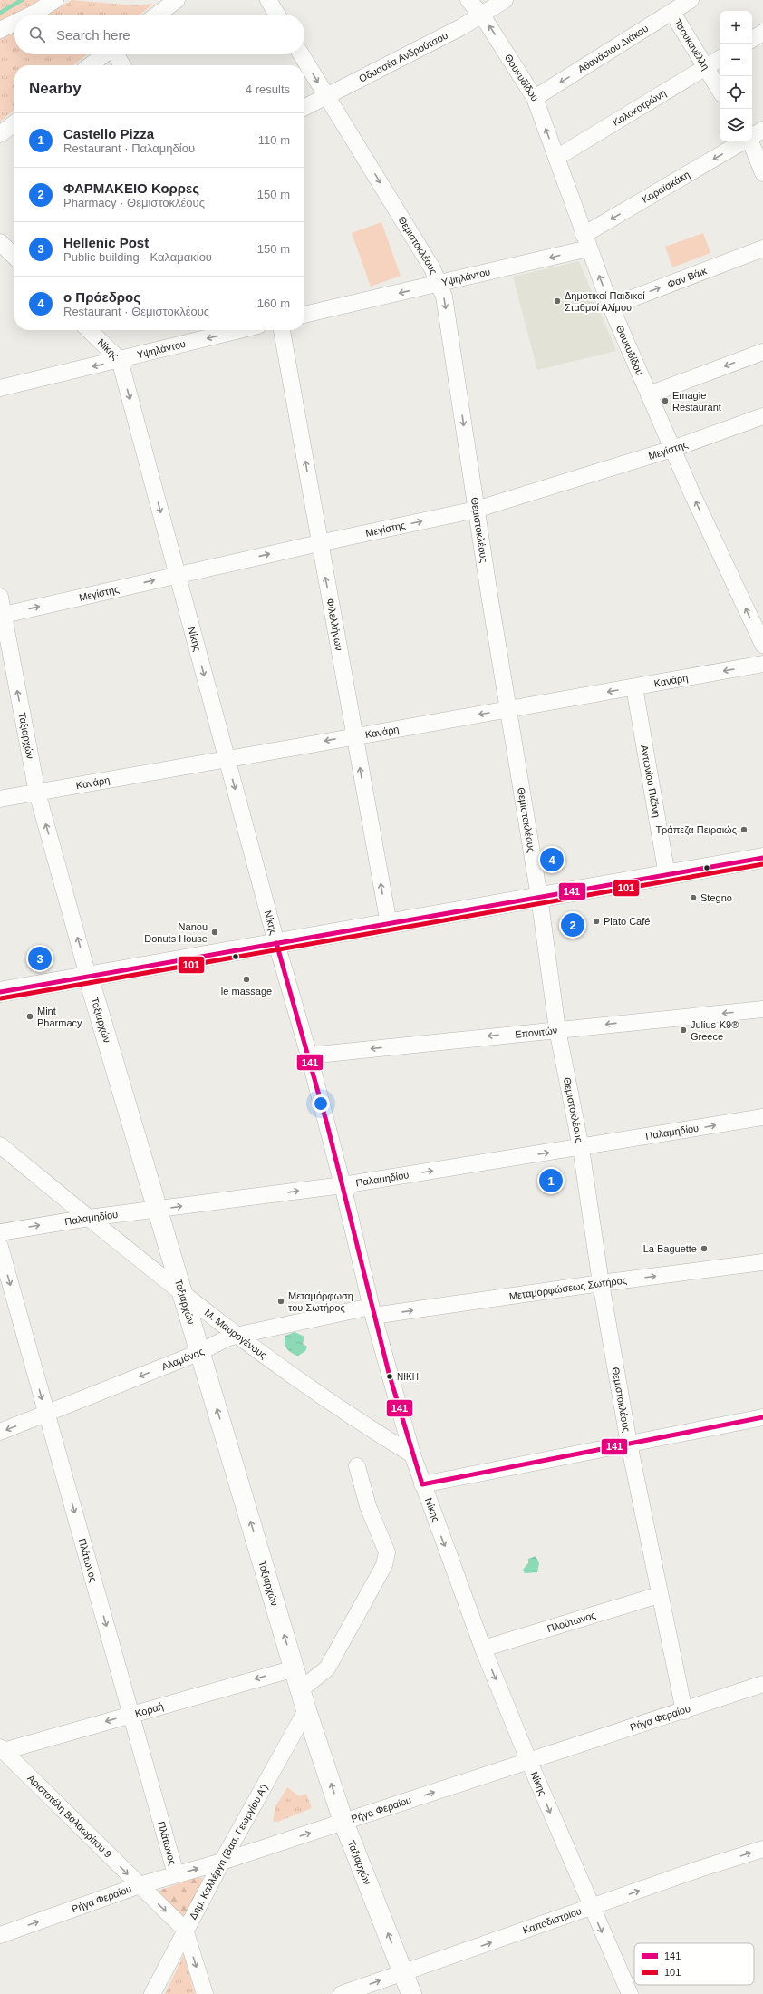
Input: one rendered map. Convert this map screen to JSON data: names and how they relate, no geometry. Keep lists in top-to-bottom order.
{
  "streets": {
    "street": [
      "Τσουκανέλλη",
      "Αθανάσιου Διάκου",
      "Οδυσσέα Ανδρούτσου",
      "Θουκυδίδου",
      "Κολοκοτρώνη",
      "Καραϊσκάκη",
      "Θεμιστοκλέους",
      "Υψηλάντου",
      "Φαν Βάικ",
      "Νίκης",
      "Μεγίστης",
      "Φιλελλήνων",
      "Κανάρη",
      "Ταξιαρχών",
      "Αντωνίου Πιζάνη",
      "Επονιτών",
      "Παλαμηδίου",
      "Μεταμορφώσεως Σωτήρος",
      "Μ. Μαυρογένους",
      "Αλαμάνας",
      "Πλάτωνος",
      "Πλούτωνος",
      "Κοραή",
      "Ρήγα Φεραίου",
      "Αριστοτέλη Βαλαωρίτου 9",
      "Δημ. Καλλέργη (Βασ. Γεωργίου Α')",
      "Καποδιστρίου"
    ]
  },
  "crossings": [
    ["Τσουκανέλλη", "Αθανάσιου Διάκου"],
    ["Τσουκανέλλη", "Κολοκοτρώνη"],
    ["Αθανάσιου Διάκου", "Θουκυδίδου"],
    ["Οδυσσέα Ανδρούτσου", "Θουκυδίδου"],
    ["Οδυσσέα Ανδρούτσου", "Θεμιστοκλέους"],
    ["Θουκυδίδου", "Κολοκοτρώνη"],
    ["Θουκυδίδου", "Καραϊσκάκη"],
    ["Θουκυδίδου", "Υψηλάντου"],
    ["Θουκυδίδου", "Φαν Βάικ"],
    ["Θουκυδίδου", "Μεγίστης"],
    ["Καραϊσκάκη", "Υψηλάντου"],
    ["Θεμιστοκλέους", "Υψηλάντου"],
    ["Θεμιστοκλέους", "Μεγίστης"],
    ["Θεμιστοκλέους", "Κανάρη"],
    ["Θεμιστοκλέους", "Επονιτών"],
    ["Θεμιστοκλέους", "Παλαμηδίου"],
    ["Θεμιστοκλέους", "Μεταμορφώσεως Σωτήρος"],
    ["Θεμιστοκλέους", "Πλούτωνος"],
    ["Θεμιστοκλέους", "Ρήγα Φεραίου"],
    ["Υψηλάντου", "Νίκης"],
    ["Νίκης", "Μεγίστης"],
    ["Νίκης", "Κανάρη"],
    ["Νίκης", "Επονιτών"],
    ["Νίκης", "Παλαμηδίου"],
    ["Νίκης", "Μεταμορφώσεως Σωτήρος"],
    ["Νίκης", "Μ. Μαυρογένους"],
    ["Νίκης", "Αλαμάνας"],
    ["Νίκης", "Πλούτωνος"],
    ["Νίκης", "Ρήγα Φεραίου"],
    ["Νίκης", "Καποδιστρίου"],
    ["Μεγίστης", "Φιλελλήνων"],
    ["Μεγίστης", "Ταξιαρχών"],
    ["Φιλελλήνων", "Κανάρη"],
    ["Κανάρη", "Ταξιαρχών"],
    ["Κανάρη", "Αντωνίου Πιζάνη"],
    ["Ταξιαρχών", "Παλαμηδίου"],
    ["Ταξιαρχών", "Μ. Μαυρογένους"],
    ["Ταξιαρχών", "Αλαμάνας"],
    ["Ταξιαρχών", "Κοραή"],
    ["Ταξιαρχών", "Ρήγα Φεραίου"],
    ["Ταξιαρχών", "Δημ. Καλλέργη (Βασ. Γεωργίου Α')"],
    ["Ταξιαρχών", "Καποδιστρίου"],
    ["Παλαμηδίου", "Μ. Μαυρογένους"],
    ["Μεταμορφώσεως Σωτήρος", "Αλαμάνας"],
    ["Μ. Μαυρογένους", "Αλαμάνας"],
    ["Αλαμάνας", "Πλάτωνος"],
    ["Πλάτωνος", "Κοραή"],
    ["Πλάτωνος", "Ρήγα Φεραίου"],
    ["Κοραή", "Αριστοτέλη Βαλαωρίτου 9"],
    ["Ρήγα Φεραίου", "Αριστοτέλη Βαλαωρίτου 9"],
    ["Ρήγα Φεραίου", "Δημ. Καλλέργη (Βασ. Γεωργίου Α')"],
    ["Αριστοτέλη Βαλαωρίτου 9", "Δημ. Καλλέργη (Βασ. Γεωργίου Α')"]
  ],
  "one_way": [
    "Αθανάσιου Διάκου",
    "Θουκυδίδου",
    "Καραϊσκάκη",
    "Υψηλάντου",
    "Νίκης",
    "Μεγίστης",
    "Φιλελλήνων",
    "Κανάρη",
    "Ταξιαρχών",
    "Παλαμηδίου",
    "Μεταμορφώσεως Σωτήρος",
    "Αλαμάνας",
    "Πλάτωνος",
    "Κοραή",
    "Ρήγα Φεραίου",
    "Αριστοτέλη Βαλαωρίτου 9",
    "Καποδιστρίου"
  ],
  "places": [
    "Δημοτικοί Παιδικοί Σταθμοί Αλίμου",
    "Emagie Restaurant",
    "Τράπεζα Πειραιώς",
    "Stegno",
    "Plato Café",
    "Nanou Donuts House",
    "le massage",
    "Mint Pharmacy",
    "Julius-K9® Greece",
    "La Baguette",
    "Μεταμόρφωση του Σωτήρος",
    "ΝΙΚΗ"
  ],
  "lines": ["transit line 141", "transit line 101"],
  "legend": ["141", "101"],
  "page": {
    "map_buttons": ["+", "−"],
    "search": "Search here",
    "heading": ["Nearby", "4 results"],
    "list": [
      {
        "mark": "1",
        "name": "Castello Pizza",
        "note": "Restaurant · Παλαμηδίου",
        "value": "110 m"
      },
      {
        "mark": "2",
        "name": "ΦΑΡΜΑΚΕΙΟ Κορρες",
        "note": "Pharmacy · Θεμιστοκλέους",
        "value": "150 m"
      },
      {
        "mark": "3",
        "name": "Hellenic Post",
        "note": "Public building · Καλαμακίου",
        "value": "150 m"
      },
      {
        "mark": "4",
        "name": "ο Πρόεδρος",
        "note": "Restaurant · Θεμιστοκλέους",
        "value": "160 m"
      }
    ],
    "pins": [
      "4",
      "2",
      "3",
      "1"
    ]
  }
}
